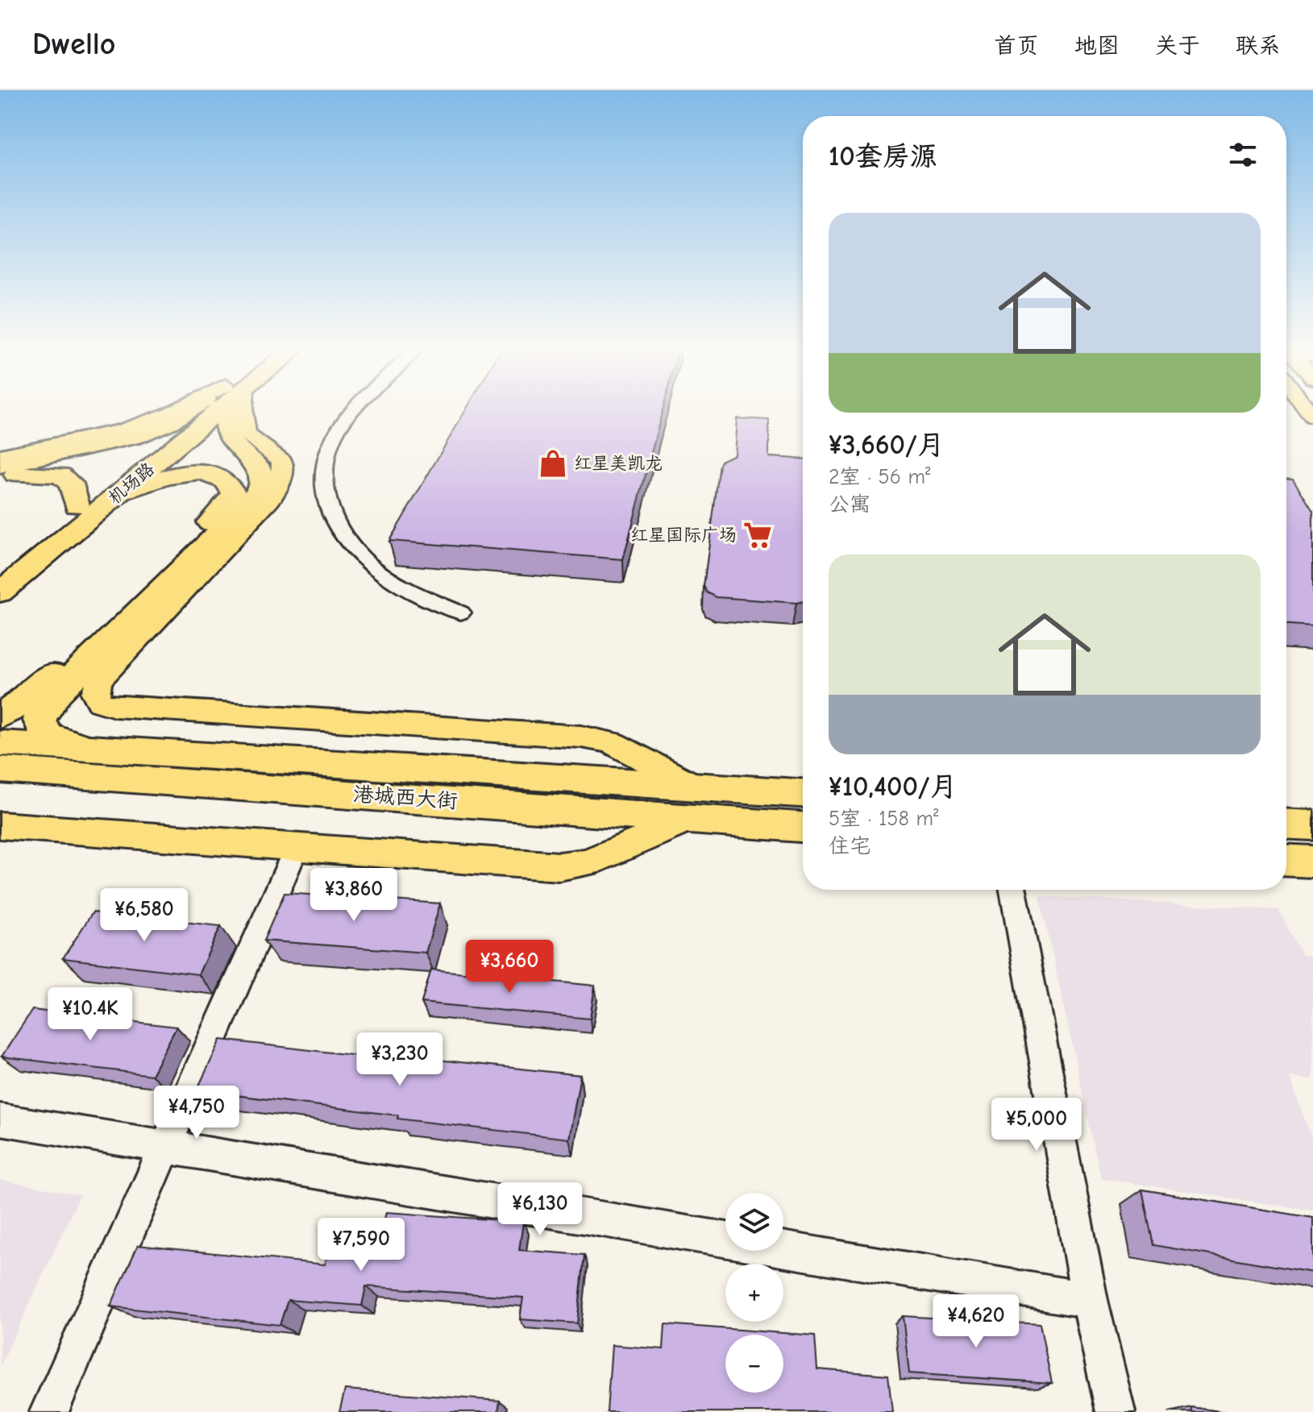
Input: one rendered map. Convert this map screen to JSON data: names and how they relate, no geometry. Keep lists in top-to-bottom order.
{
  "streets": {
    "highway": ["机场路", "港城西大街"]
  },
  "places": {
    "shop": ["红星美凯龙"],
    "supermarket": ["红星国际广场"]
  },
  "page": {
    "header": "Dwello",
    "nav": [
      "首页",
      "地图",
      "关于",
      "联系"
    ],
    "heading": "10套房源",
    "list": [
      {
        "name": "¥3,660/月",
        "note": "2室 · 56 m² · 公寓"
      },
      {
        "name": "¥10,400/月",
        "note": "5室 · 158 m² · 住宅"
      }
    ],
    "price": [
      "¥3,860",
      "¥6,580",
      "¥3,660",
      "¥10.4K",
      "¥3,230",
      "¥4,750",
      "¥5,000",
      "¥6,130",
      "¥7,590",
      "¥4,620"
    ],
    "map_buttons": ["+", "−"]
  }
}
